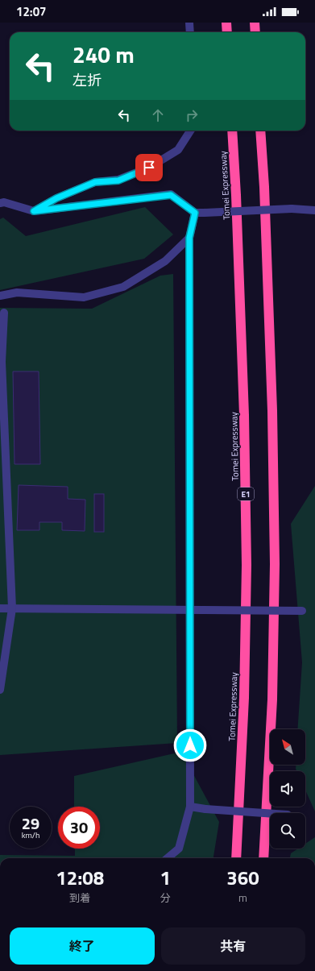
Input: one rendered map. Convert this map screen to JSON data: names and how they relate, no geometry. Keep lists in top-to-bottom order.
{
  "streets": {
    "highway": ["Tomei Expressway", "E1"]
  },
  "north": "top left",
  "page": {
    "status": "12:07",
    "turn": ["240 m", "左折"],
    "speed": "29 km/h",
    "limit": "30",
    "eta": [
      "12:08",
      "到着",
      "1",
      "分",
      "360",
      "m"
    ],
    "buttons": ["終了", "共有"]
  }
}
